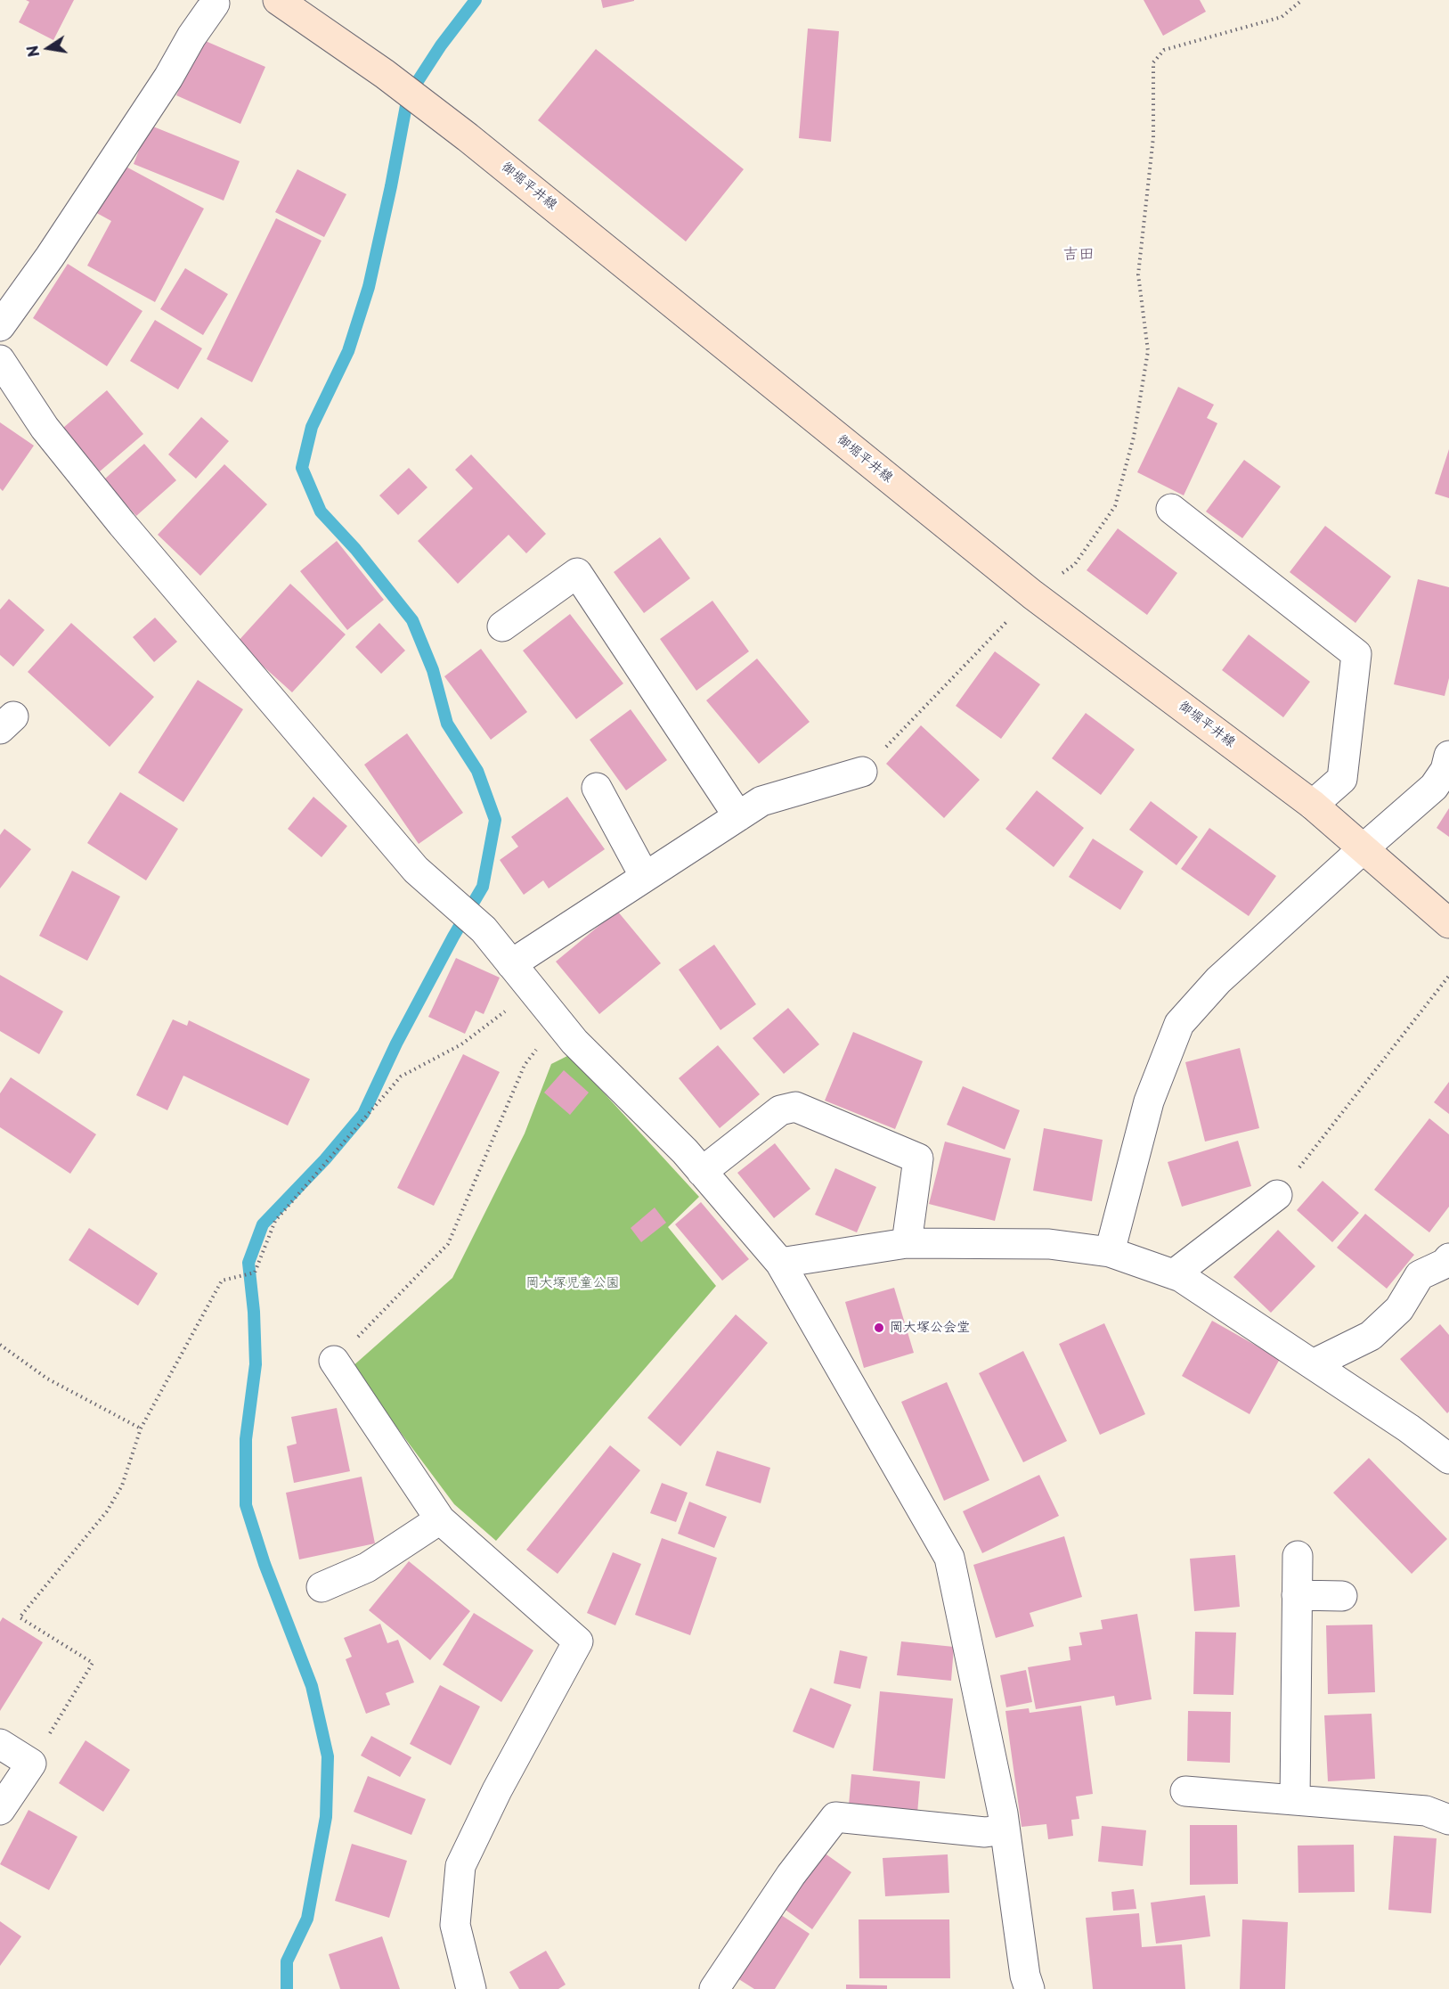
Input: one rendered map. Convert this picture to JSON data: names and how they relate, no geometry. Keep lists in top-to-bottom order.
{
  "streets": {
    "street": ["御堀平井線"]
  },
  "districts": ["吉田"],
  "parks": ["岡大塚児童公園"],
  "places": ["岡大塚公会堂"],
  "north": "left"
}
